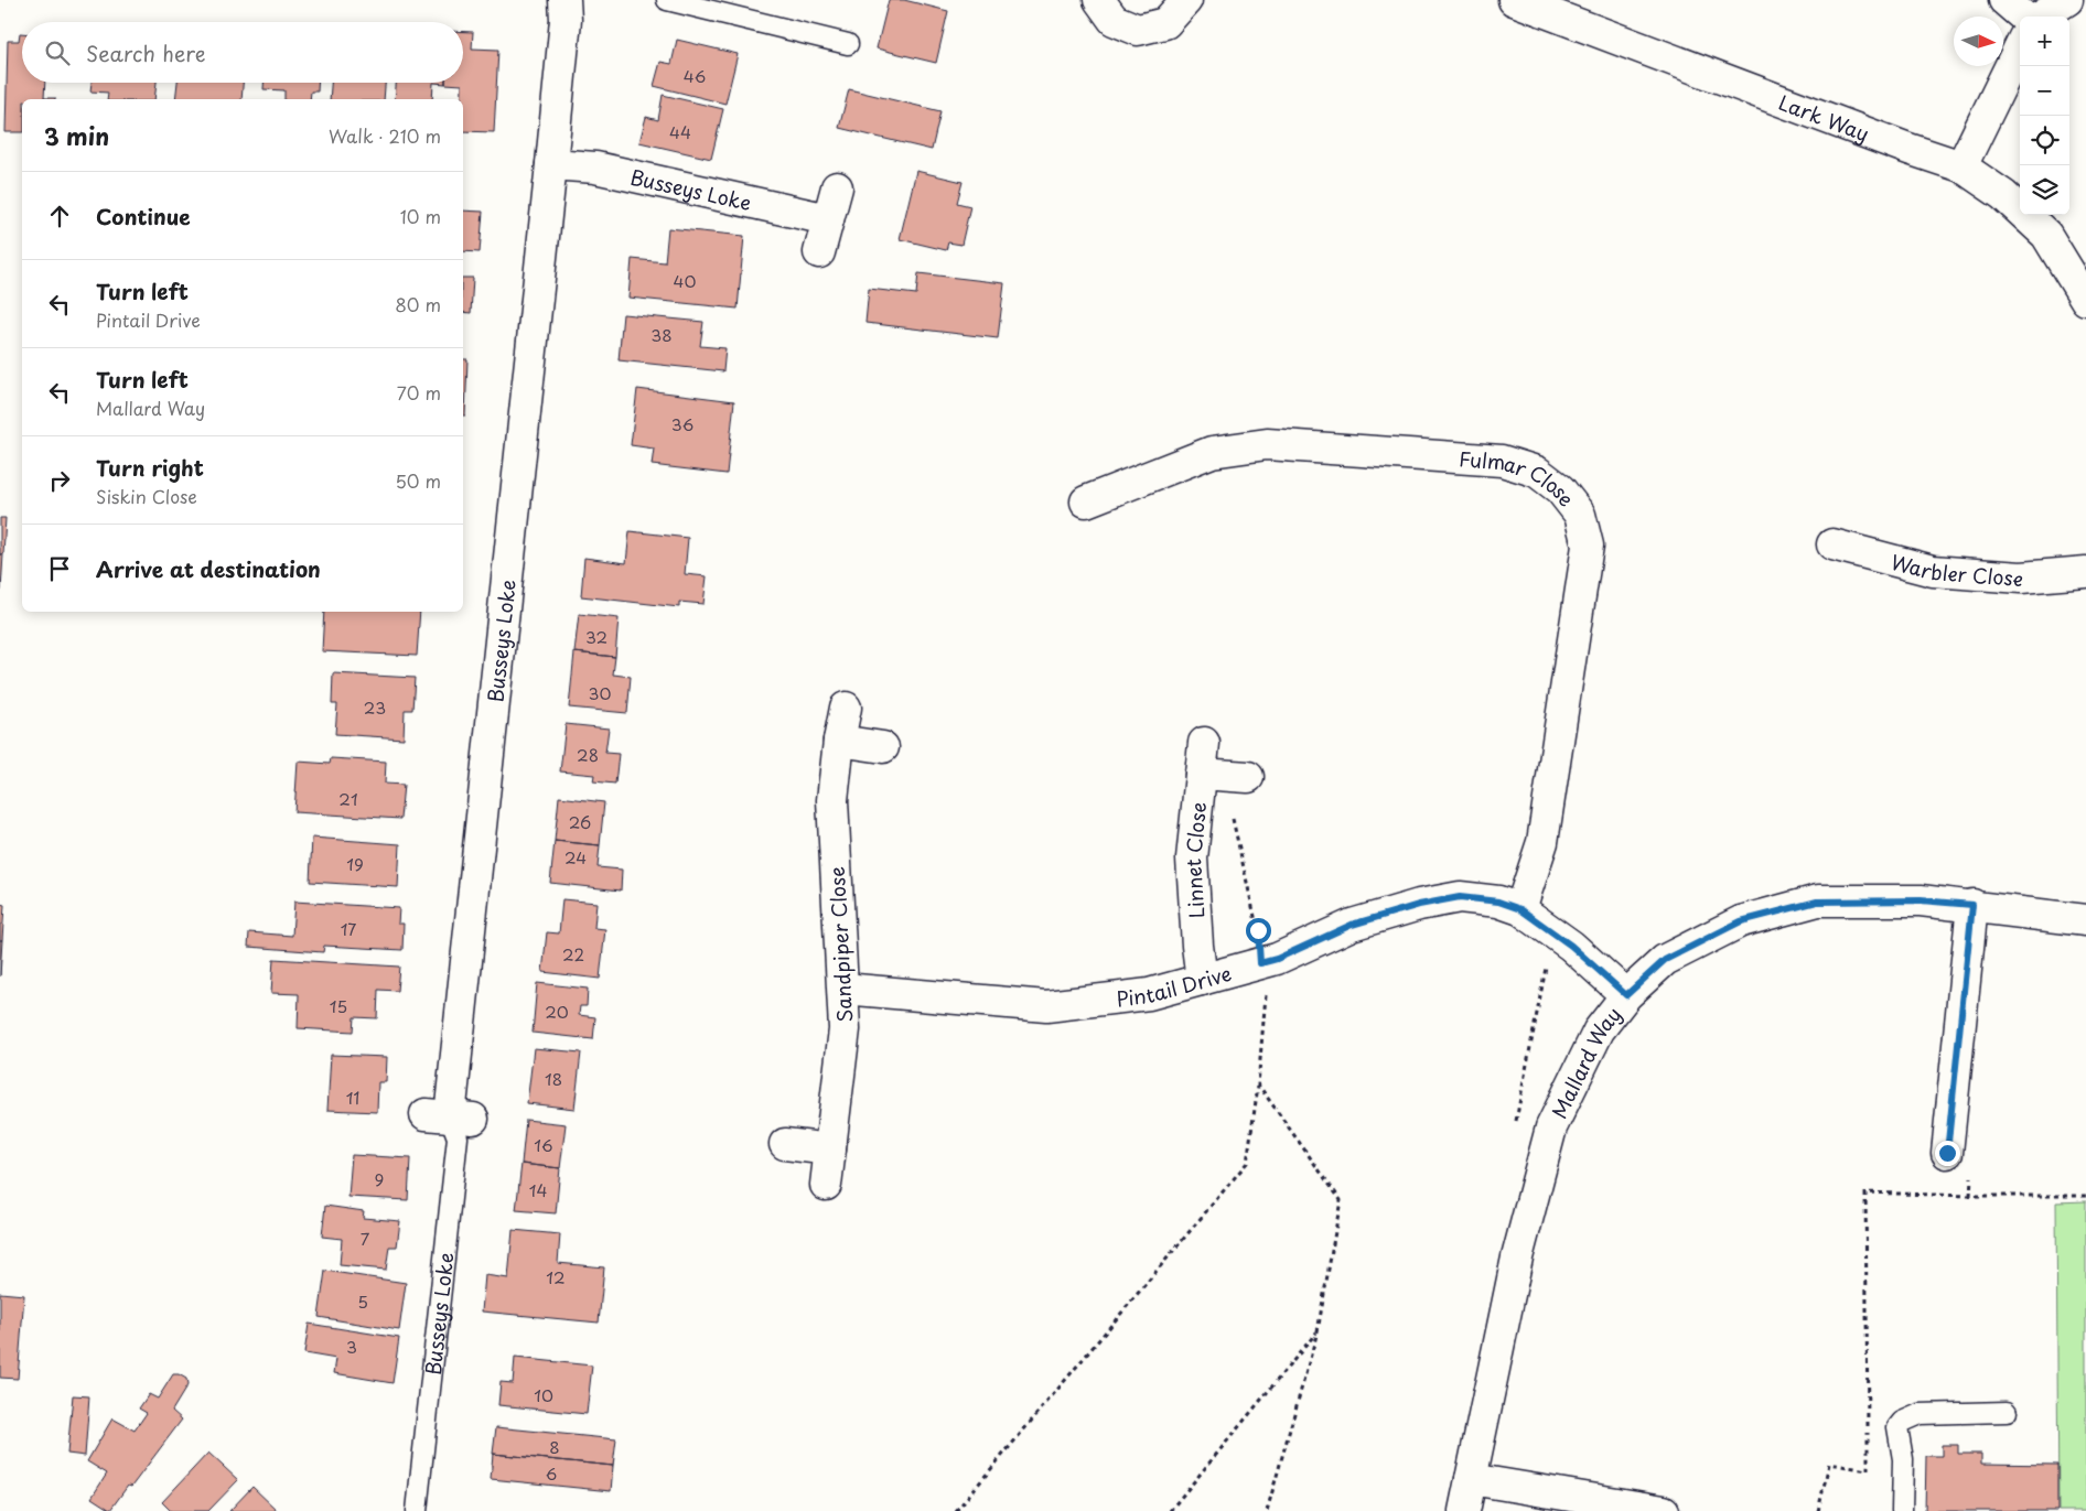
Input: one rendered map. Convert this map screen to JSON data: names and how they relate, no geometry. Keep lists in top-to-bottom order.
{
  "streets": {
    "street": [
      "Lark Way",
      "Busseys Loke",
      "Fulmar Close",
      "Warbler Close",
      "Linnet Close",
      "Sandpiper Close",
      "Pintail Drive",
      "Mallard Way"
    ]
  },
  "crossings": [
    ["Fulmar Close", "Pintail Drive"],
    ["Linnet Close", "Pintail Drive"],
    ["Sandpiper Close", "Pintail Drive"],
    ["Pintail Drive", "Mallard Way"]
  ],
  "house_numbers": [
    "46",
    "44",
    "40",
    "38",
    "36",
    "32",
    "30",
    "23",
    "28",
    "21",
    "26",
    "24",
    "19",
    "17",
    "22",
    "15",
    "20",
    "18",
    "11",
    "16",
    "9",
    "14",
    "7",
    "12",
    "5",
    "3",
    "10",
    "8",
    "6"
  ],
  "north": "right",
  "page": {
    "map_buttons": ["+", "−"],
    "search": "Search here",
    "heading": ["3 min", "Walk · 210 m"],
    "list": [
      ["Continue", "10 m"],
      ["Turn left", "Pintail Drive", "80 m"],
      ["Turn left", "Mallard Way", "70 m"],
      ["Turn right", "Siskin Close", "50 m"],
      "Arrive at destination"
    ]
  }
}
